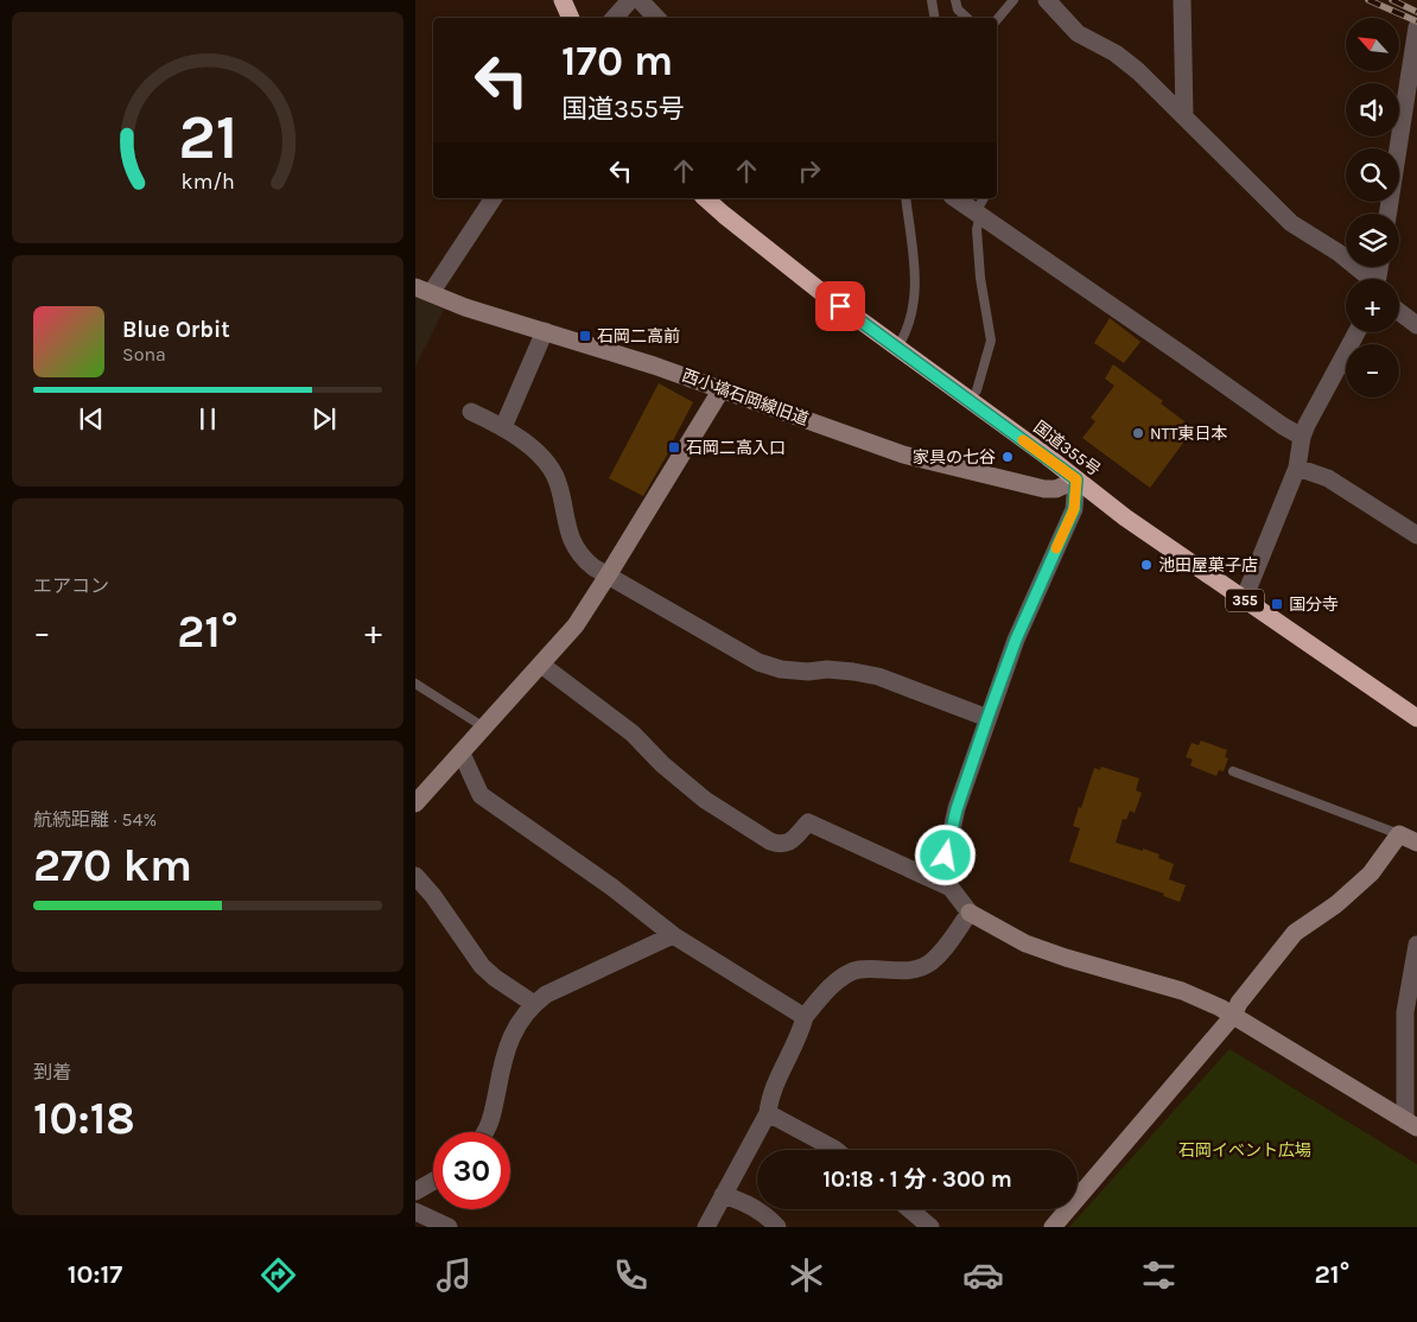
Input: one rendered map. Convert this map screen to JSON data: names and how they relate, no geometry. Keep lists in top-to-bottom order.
{
  "streets": {
    "highway": ["国道355号", "355"],
    "street": ["西小塙石岡線旧道"]
  },
  "crossings": [
    ["西小塙石岡線旧道", "国道355号"]
  ],
  "parks": ["石岡イベント広場"],
  "places": {
    "transit": ["石岡二高前", "石岡二高入口", "国分寺"],
    "other": ["NTT東日本", "家具の七谷", "池田屋菓子店"]
  },
  "north": "top left",
  "page": {
    "map_buttons": ["+", "−"],
    "turn": ["170 m", "国道355号"],
    "song": ["Blue Orbit", "Sona"],
    "tile": [
      "エアコン",
      ["航続距離 · 54%", "270 km"],
      ["到着", "10:18"]
    ],
    "heat": ["−", "21°", "+"],
    "limit": "30",
    "trip": "10:18 · 1 分 · 300 m",
    "tabs": ["10:17", "21°"],
    "gauge": ["21", "km/h"]
  }
}
